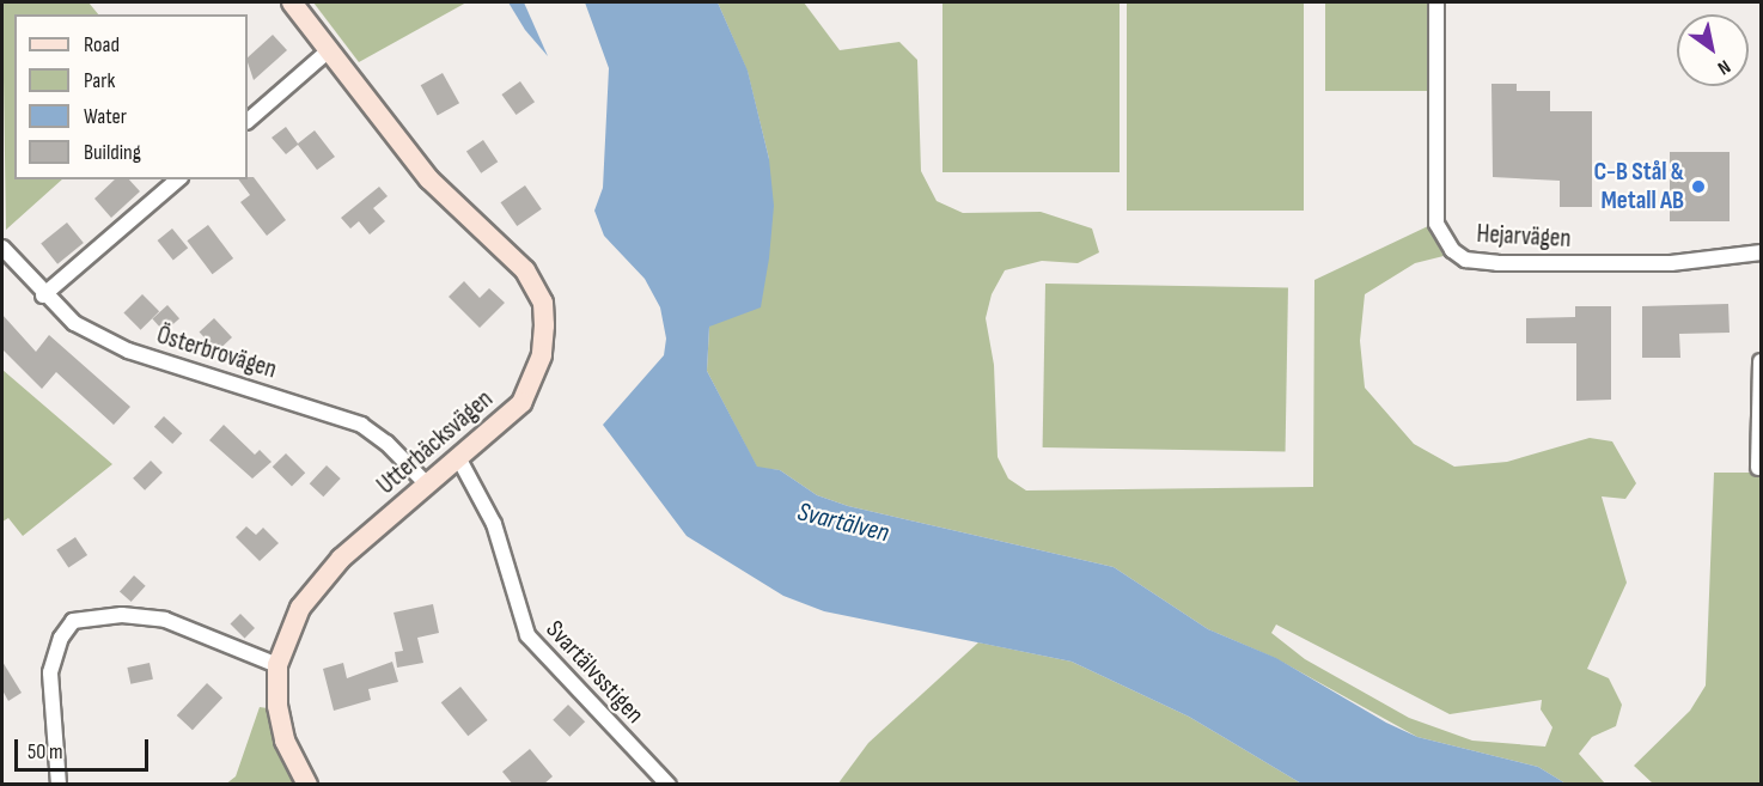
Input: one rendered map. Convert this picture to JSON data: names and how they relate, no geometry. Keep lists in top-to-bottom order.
{
  "streets": {
    "street": [
      "Hejarvägen",
      "Österbrovägen",
      "Utterbäcksvägen",
      "Svartälvsstigen"
    ]
  },
  "crossings": [
    ["Österbrovägen", "Utterbäcksvägen"],
    ["Utterbäcksvägen", "Svartälvsstigen"]
  ],
  "water": ["Svartälven"],
  "places": ["C-B Stål & Metall AB"],
  "legend": [
    "Road",
    "Park",
    "Water",
    "Building"
  ],
  "scale_bar": "50 m",
  "north": "bottom right"
}
